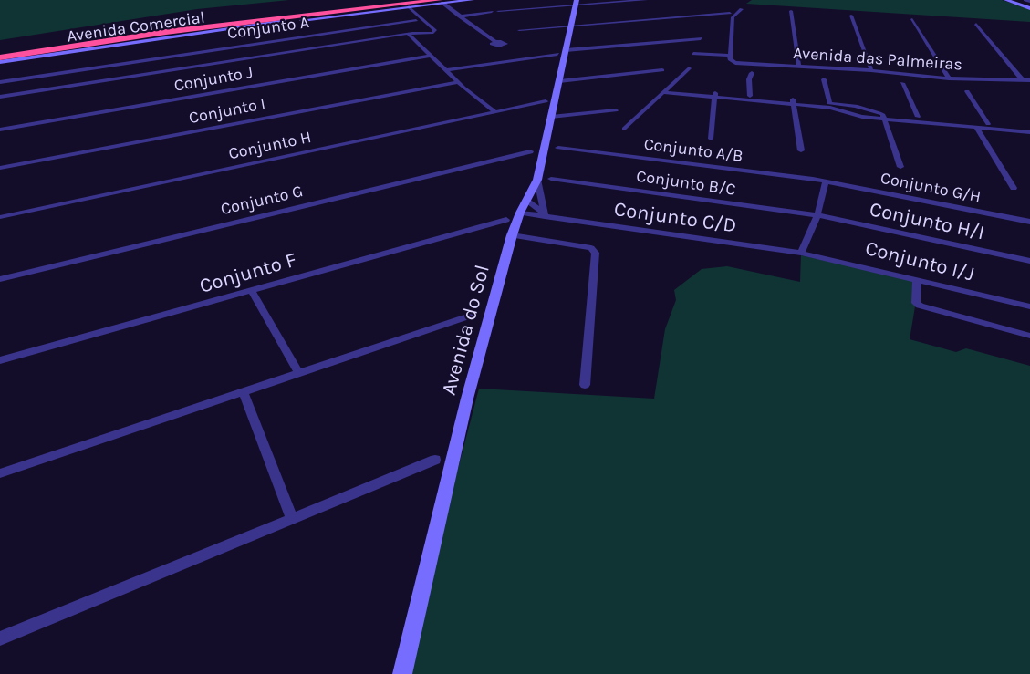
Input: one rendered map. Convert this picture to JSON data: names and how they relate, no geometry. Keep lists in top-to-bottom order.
{
  "streets": {
    "street": [
      "Avenida Comercial",
      "Conjunto A",
      "Avenida das Palmeiras",
      "Conjunto J",
      "Conjunto I",
      "Conjunto H",
      "Conjunto A/B",
      "Conjunto B/C",
      "Conjunto G/H",
      "Conjunto G",
      "Conjunto C/D",
      "Conjunto H/I",
      "Conjunto I/J",
      "Conjunto F",
      "Avenida do Sol"
    ]
  },
  "crossings": [
    ["Conjunto A/B", "Conjunto G/H"],
    ["Conjunto B/C", "Conjunto H/I"],
    ["Conjunto C/D", "Conjunto I/J"],
    ["Conjunto C/D", "Avenida do Sol"]
  ]
}
